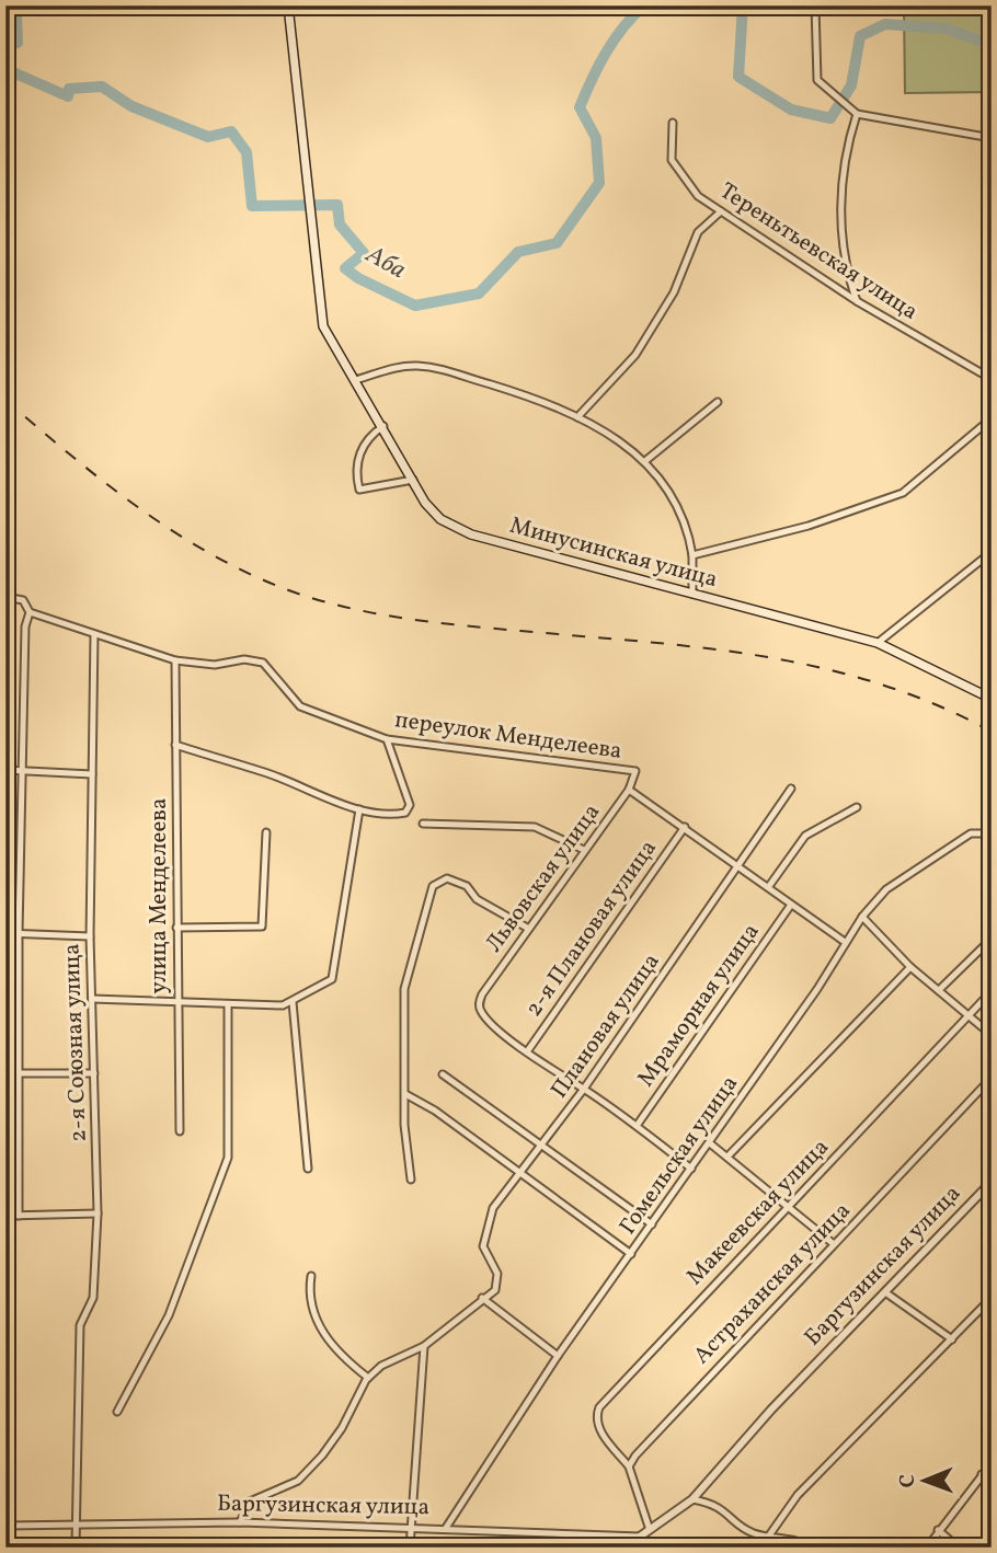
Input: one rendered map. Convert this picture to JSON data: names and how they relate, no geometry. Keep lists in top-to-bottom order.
{
  "streets": {
    "main road": ["Минусинская улица"],
    "street": [
      "Тереньтьевская улица",
      "переулок Менделеева",
      "Львовская улица",
      "улица Менделеева",
      "2-я Плановая улица",
      "Мраморная улица",
      "Плановая улица",
      "2-я Союзная улица",
      "Гомельская улица",
      "Макеевская улица",
      "Баргузинская улица",
      "Астраханская улица"
    ]
  },
  "crossings": [
    ["переулок Менделеева", "Львовская улица"],
    ["переулок Менделеева", "улица Менделеева"],
    ["переулок Менделеева", "2-я Союзная улица"],
    ["Львовская улица", "2-я Плановая улица"],
    ["2-я Союзная улица", "Баргузинская улица"],
    ["Гомельская улица", "Баргузинская улица"],
    ["Макеевская улица", "Астраханская улица"]
  ],
  "water": ["Аба"],
  "north": "left"
}
